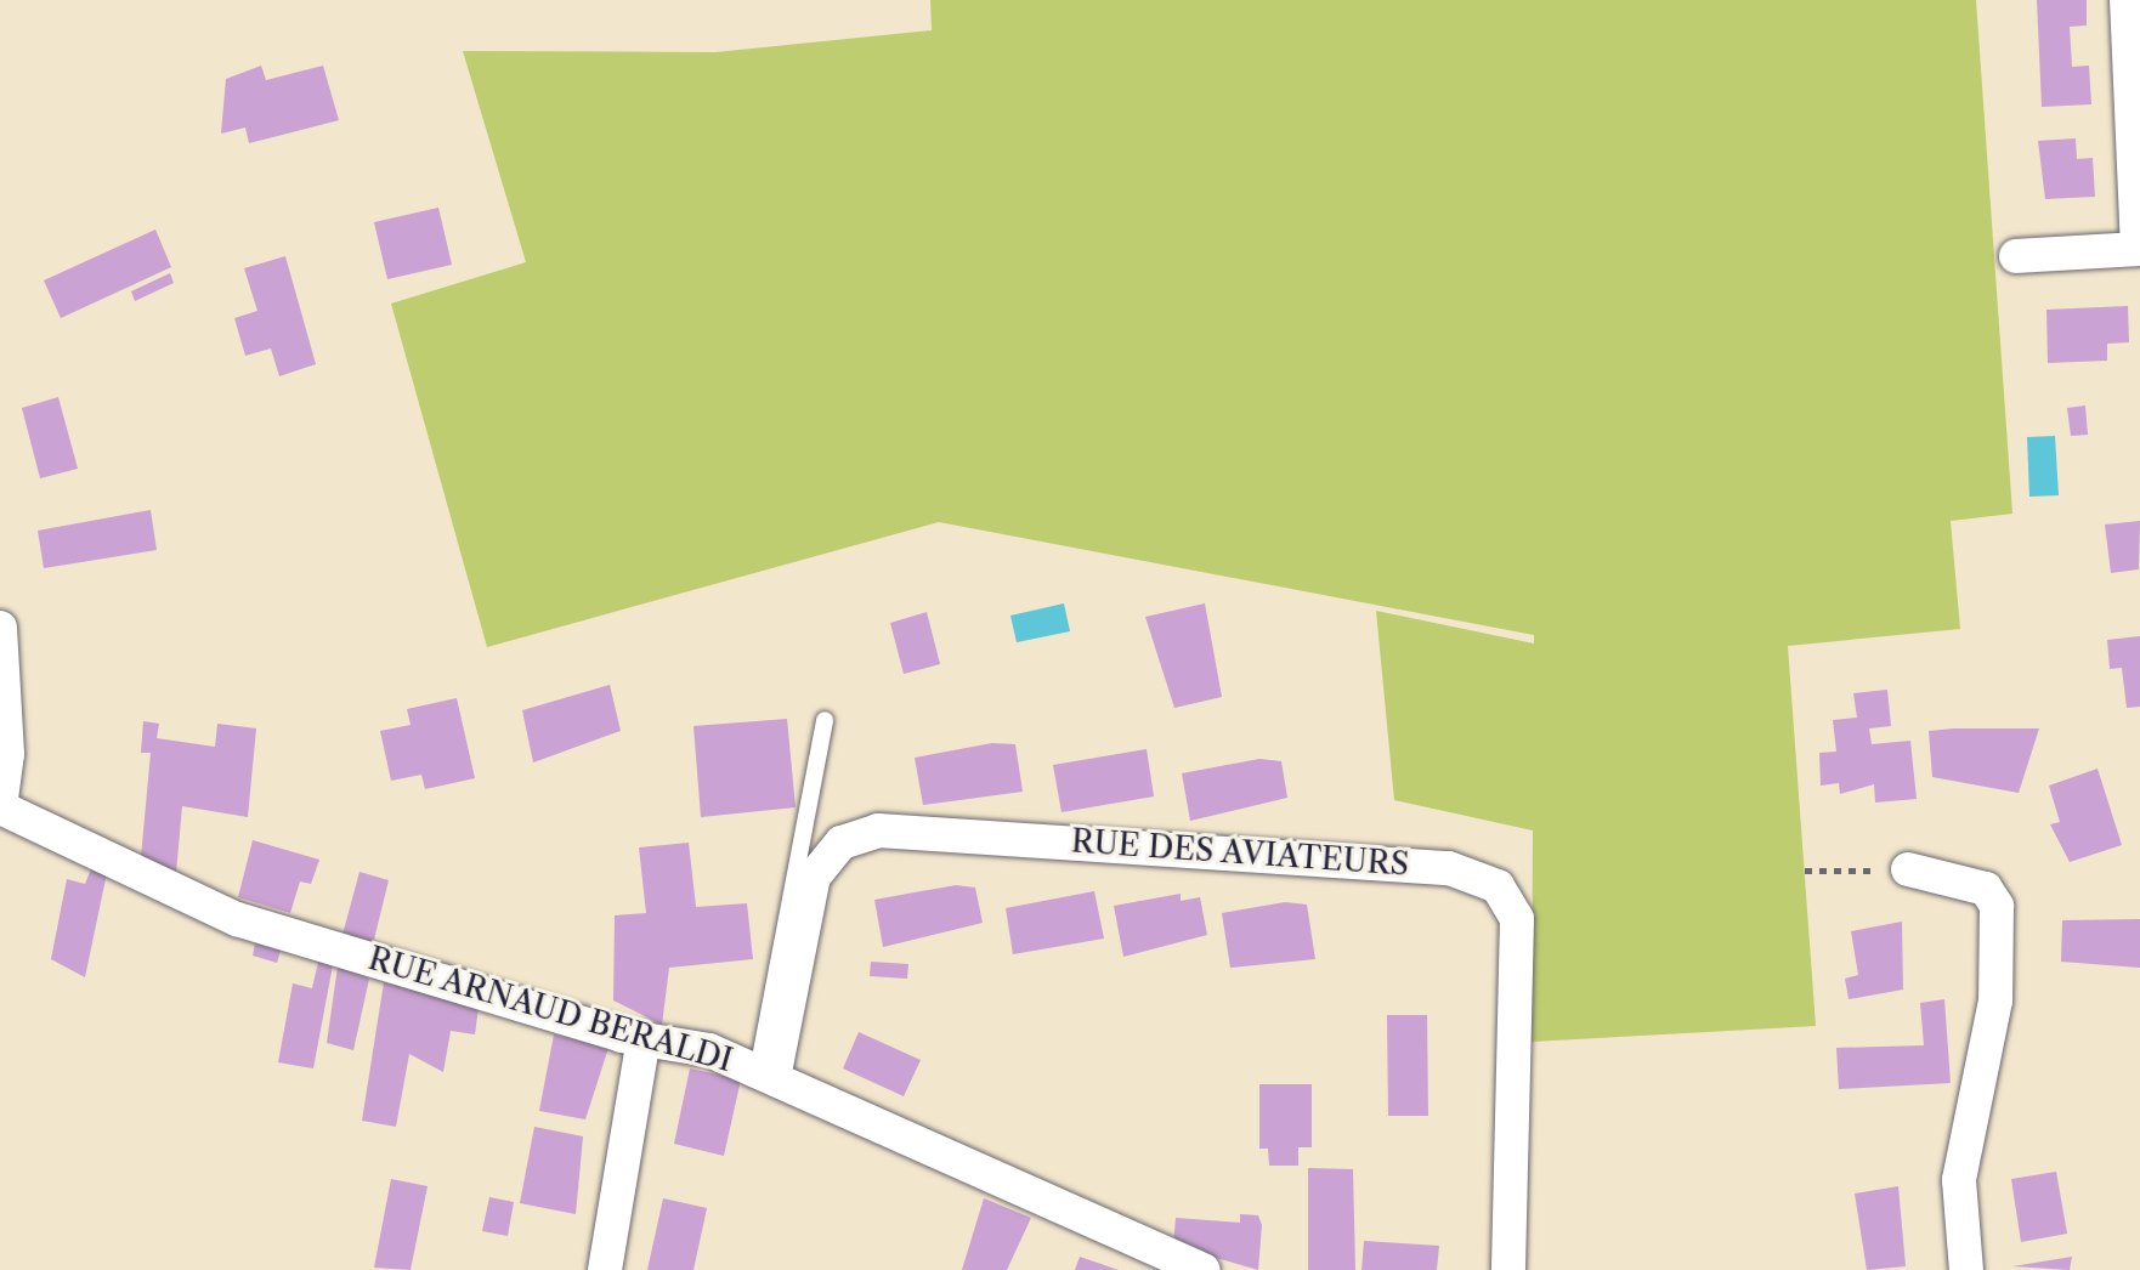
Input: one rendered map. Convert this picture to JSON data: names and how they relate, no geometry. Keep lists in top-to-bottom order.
{
  "streets": {
    "street": ["RUE DES AVIATEURS", "RUE ARNAUD BERALDI"]
  },
  "crossings": [
    ["RUE DES AVIATEURS", "RUE ARNAUD BERALDI"]
  ]
}
